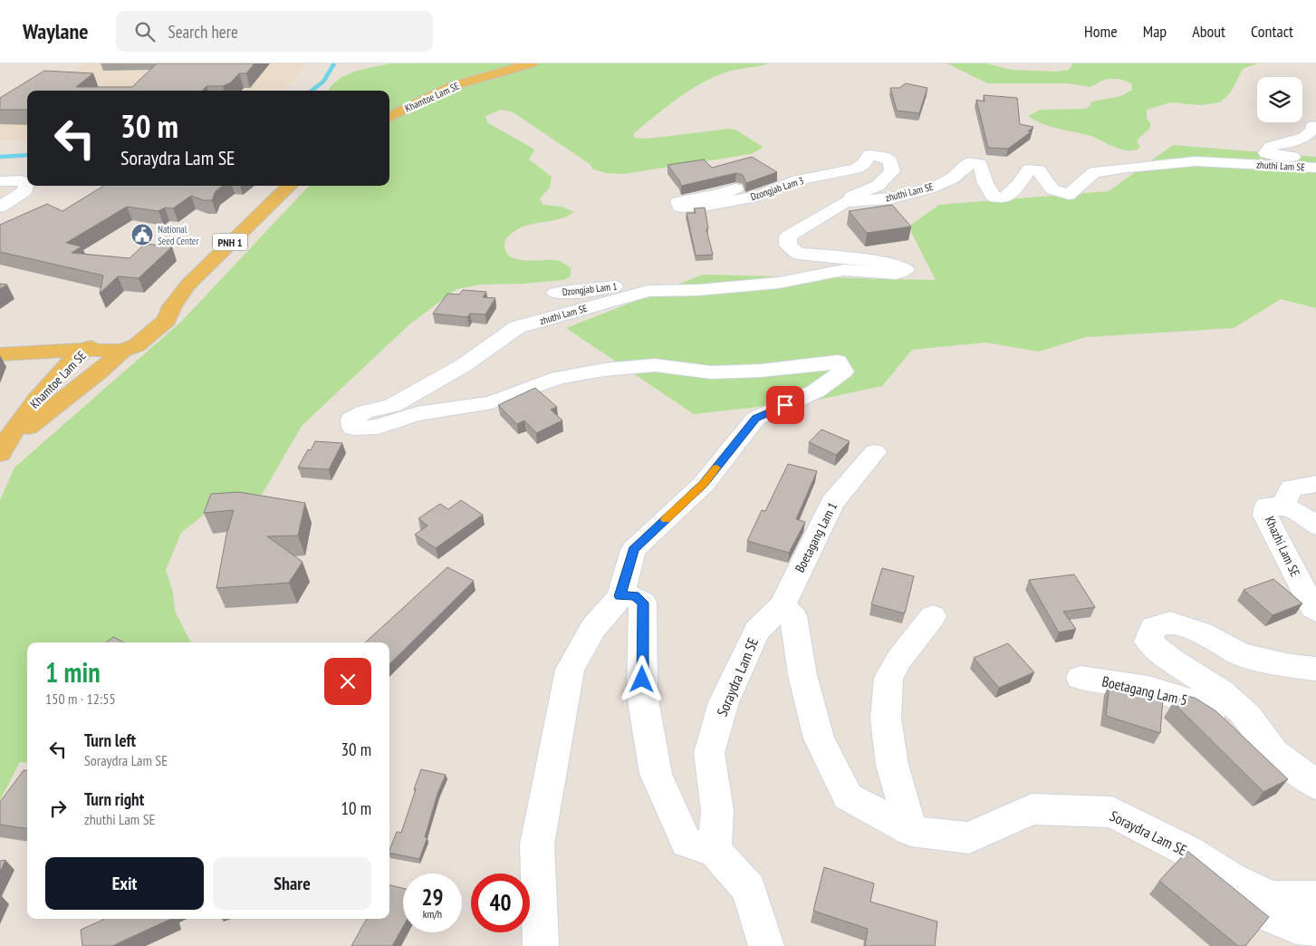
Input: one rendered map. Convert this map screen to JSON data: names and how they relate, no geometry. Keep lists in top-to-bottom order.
{
  "streets": {
    "main road": ["Khamtoe Lam SE", "PNH 1"],
    "street": [
      "zhuthi Lam SE",
      "Dzongjab Lam 3",
      "Dzongjab Lam 1",
      "Boetagang Lam 1",
      "Khazhi Lam SE",
      "Soraydra Lam SE",
      "Boetagang Lam 5"
    ]
  },
  "crossings": [
    ["Khamtoe Lam SE", "PNH 1"],
    ["zhuthi Lam SE", "Dzongjab Lam 3"],
    ["zhuthi Lam SE", "Dzongjab Lam 1"],
    ["Boetagang Lam 1", "Soraydra Lam SE"]
  ],
  "places": {
    "public building": ["National Seed Center"]
  },
  "page": {
    "header": "Waylane",
    "search": "Search here",
    "nav": [
      "Home",
      "Map",
      "About",
      "Contact"
    ],
    "turn": ["30 m", "Soraydra Lam SE"],
    "heading": ["1 min", "150 m · 12:55"],
    "list": [
      {
        "name": "Turn left",
        "note": "Soraydra Lam SE",
        "value": "30 m"
      },
      {
        "name": "Turn right",
        "note": "zhuthi Lam SE",
        "value": "10 m"
      }
    ],
    "buttons": ["Exit", "Share"],
    "speed": "29 km/h",
    "limit": "40"
  }
}
